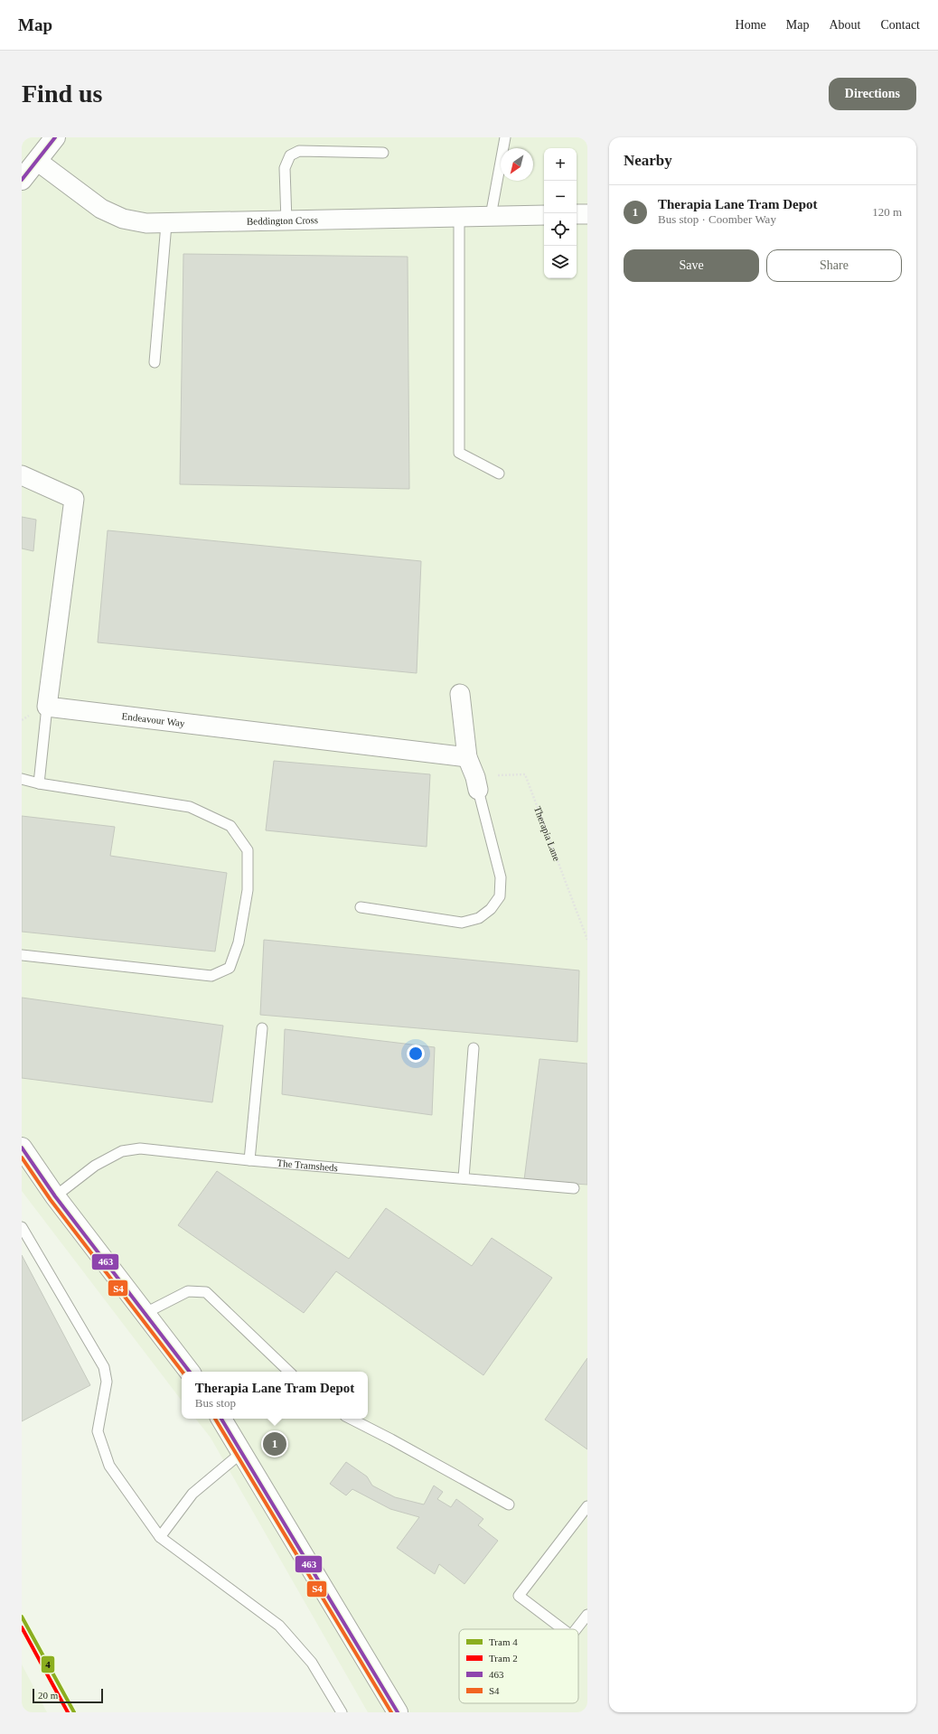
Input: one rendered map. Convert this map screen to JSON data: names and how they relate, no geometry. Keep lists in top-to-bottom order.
{
  "streets": {
    "street": ["Beddington Cross", "Endeavour Way"],
    "lane": ["The Tramsheds"],
    "path": ["Therapia Lane"]
  },
  "lines": [
    "transit line 463",
    "transit line S4",
    "tram line 4",
    "tram line 2"
  ],
  "legend": [
    "Tram 4",
    "Tram 2",
    "463",
    "S4"
  ],
  "scale_bar": "20 m",
  "north": "bottom left",
  "page": {
    "header": "Map",
    "nav": [
      "Home",
      "Map",
      "About",
      "Contact"
    ],
    "buttons": [
      "Directions",
      ["Save", "Share"]
    ],
    "title": "Find us",
    "heading": "Nearby",
    "map_buttons": ["+", "−"],
    "list": [
      {
        "mark": "1",
        "name": "Therapia Lane Tram Depot",
        "note": "Bus stop · Coomber Way",
        "value": "120 m"
      }
    ],
    "popup": ["Therapia Lane Tram Depot", "Bus stop"],
    "pins": "1",
    "scale": "20 m"
  }
}
